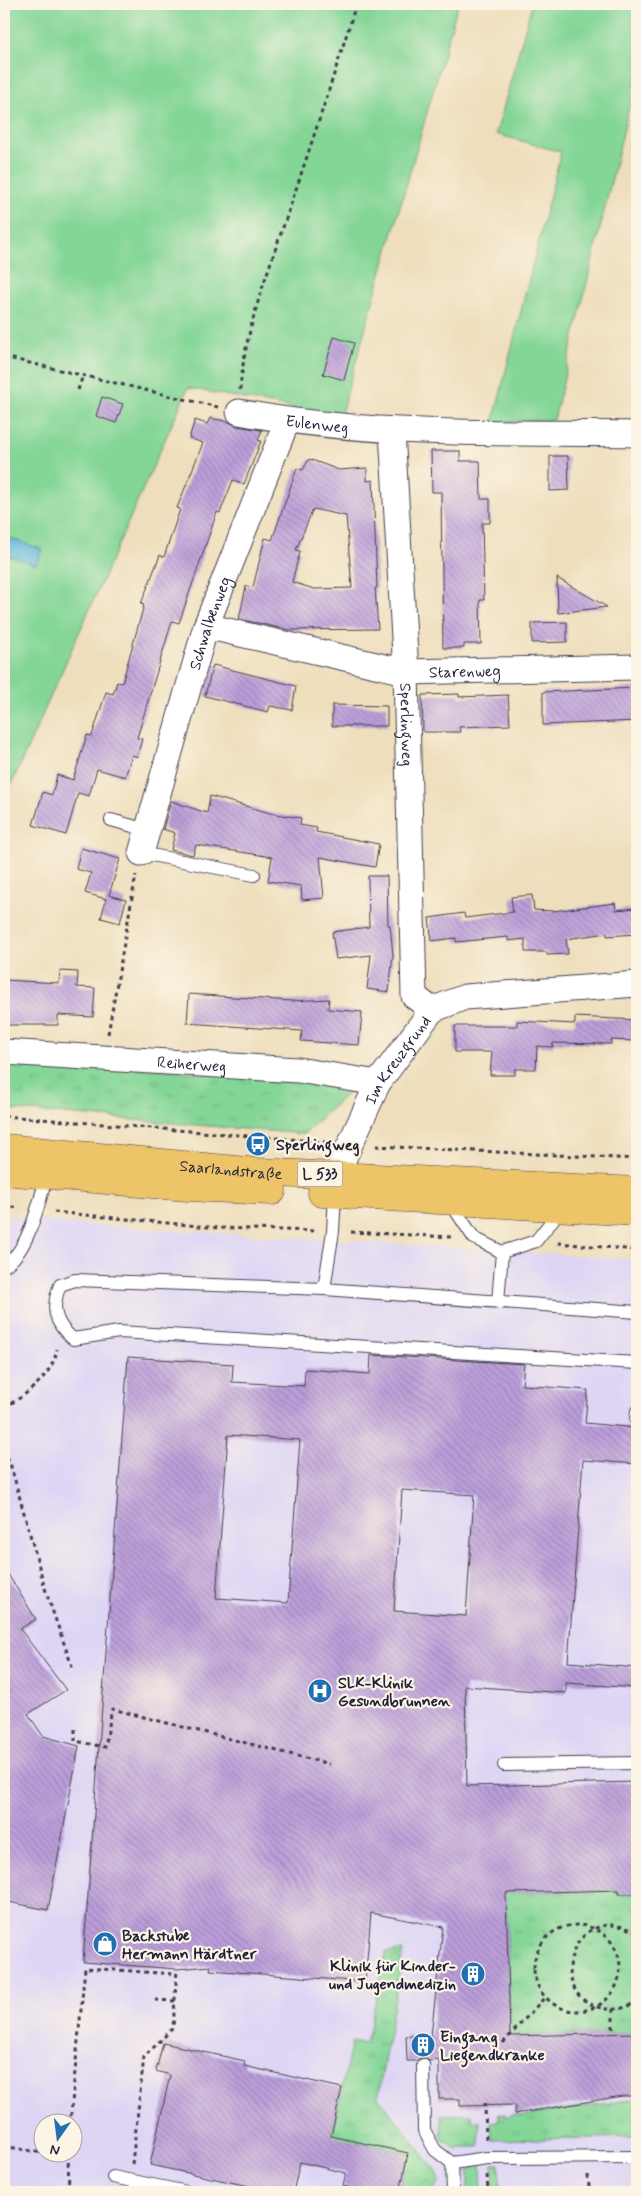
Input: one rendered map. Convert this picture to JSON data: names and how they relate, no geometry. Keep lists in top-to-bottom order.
{
  "streets": {
    "main road": ["Saarlandstraße", "L 533"],
    "street": [
      "Eulenweg",
      "Schwalbenweg",
      "Starenweg",
      "Sperlingweg",
      "Im Kreuzgrund",
      "Reiherweg"
    ]
  },
  "crossings": [
    ["Eulenweg", "Schwalbenweg"],
    ["Eulenweg", "Sperlingweg"],
    ["Schwalbenweg", "Starenweg"],
    ["Starenweg", "Sperlingweg"],
    ["Sperlingweg", "Im Kreuzgrund"],
    ["Im Kreuzgrund", "Reiherweg"],
    ["Im Kreuzgrund", "Saarlandstraße"]
  ],
  "places": {
    "bus stop": ["Sperlingweg"],
    "hospital": ["SLK-Klinik Gesundbrunnen"],
    "shop": ["Backstube Hermann Härdtner"],
    "building": ["Klinik für Kinder- und Jugendmedizin", "Eingang Liegendkranke"]
  },
  "north": "bottom"
}
